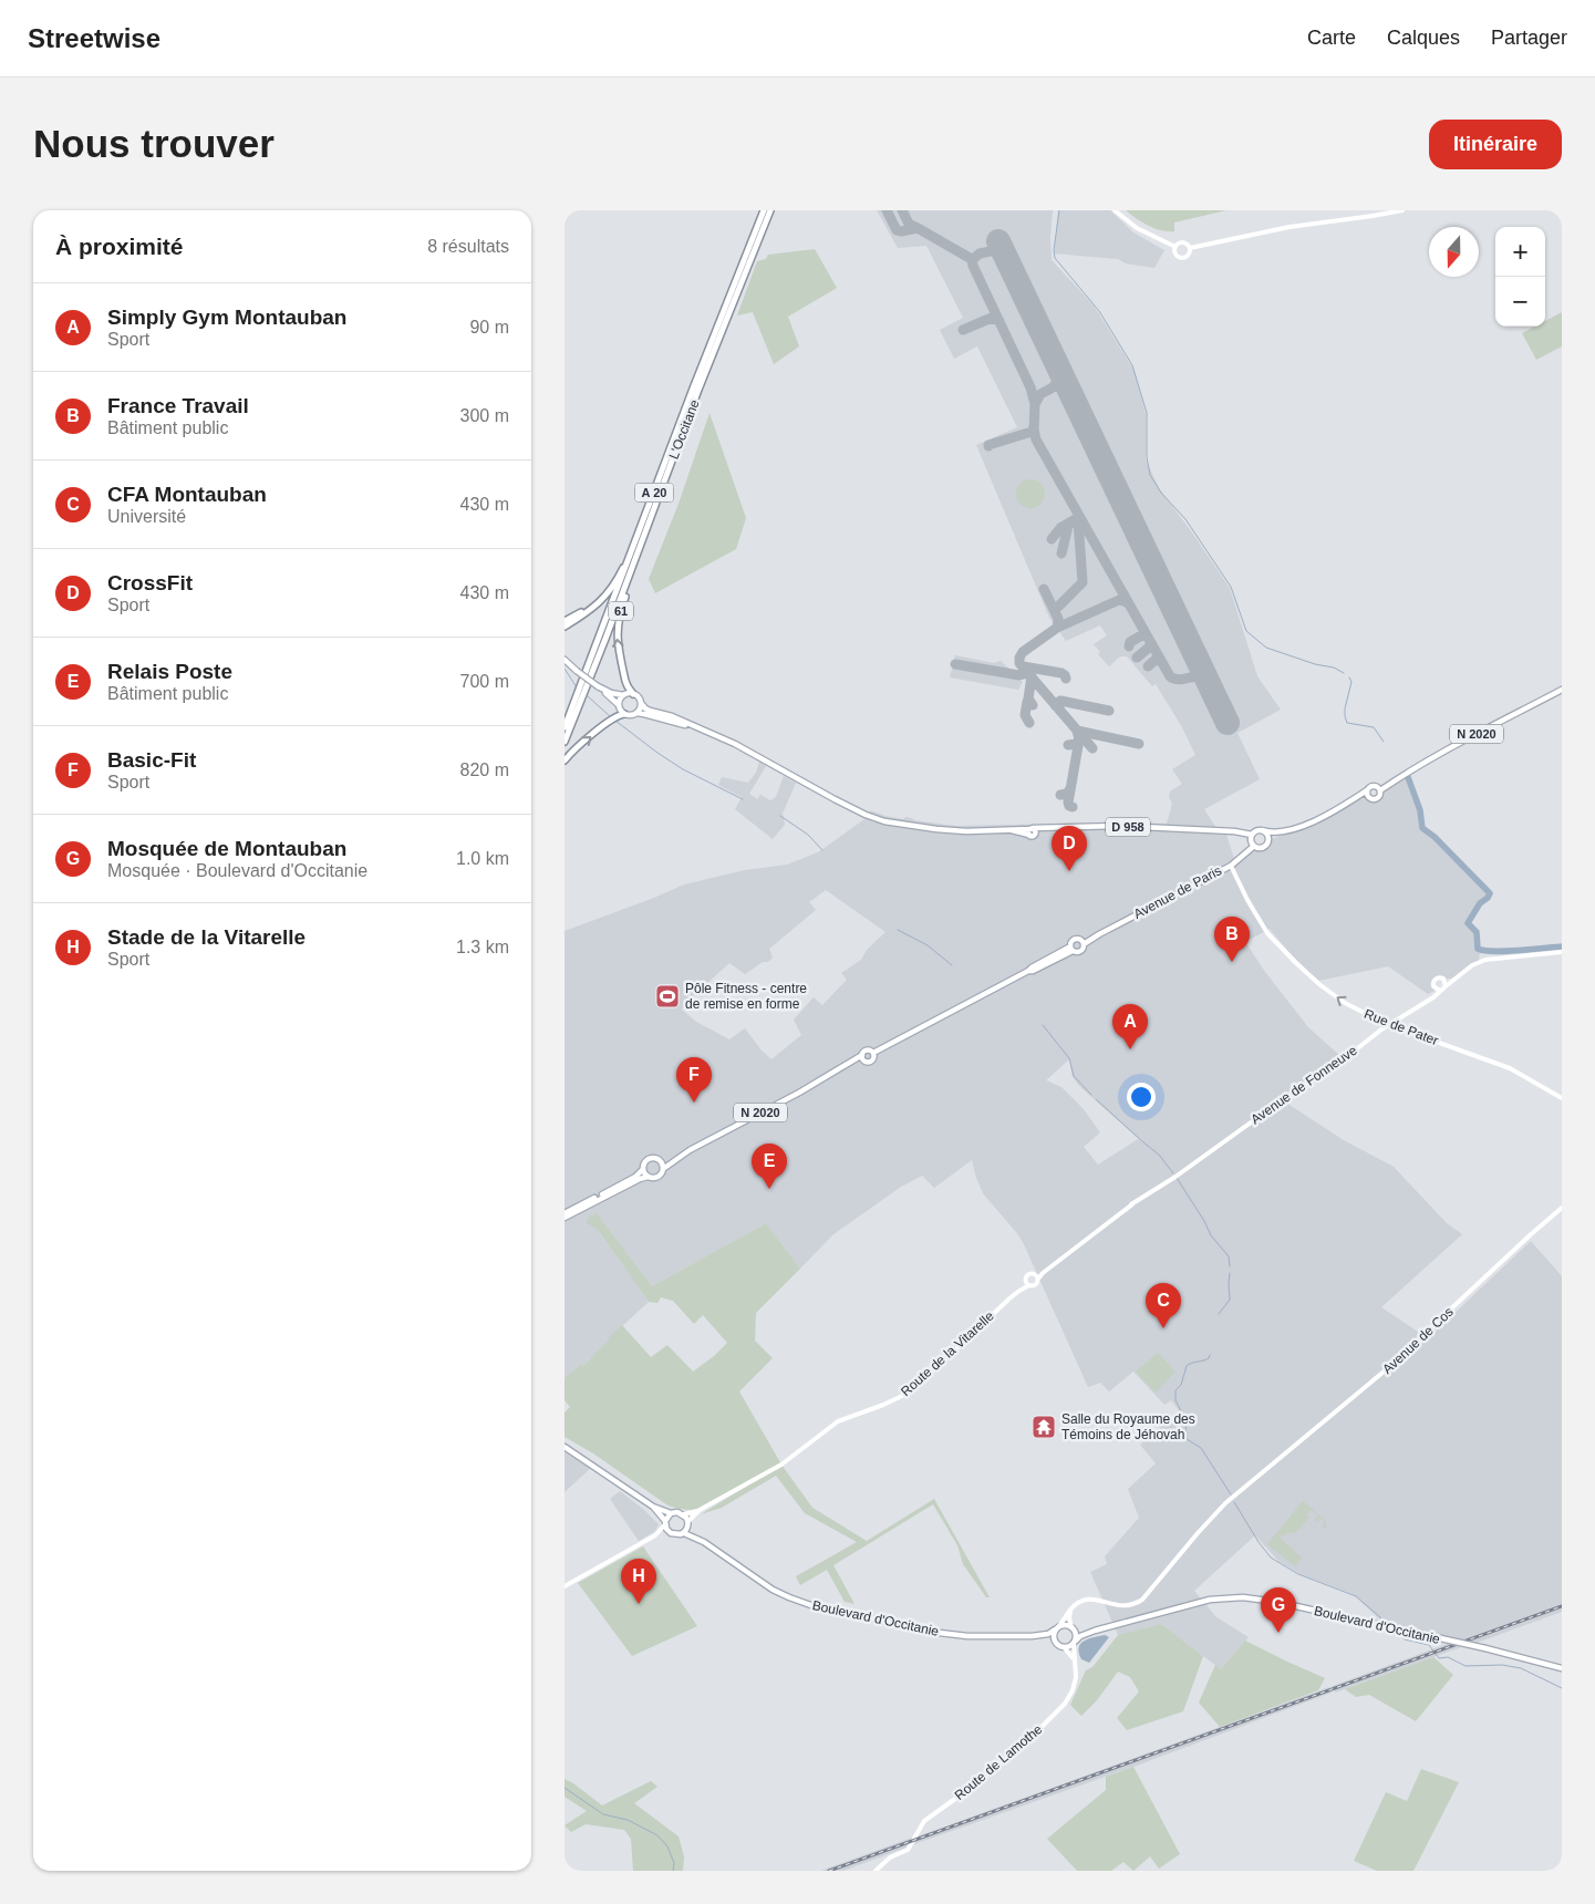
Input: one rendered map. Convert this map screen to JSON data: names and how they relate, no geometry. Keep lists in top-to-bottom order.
{
  "streets": {
    "highway": ["L'Occitane", "A 20", "61"],
    "main road": [
      "N 2020",
      "D 958",
      "Avenue de Paris",
      "Boulevard d'Occitanie"
    ],
    "street": [
      "Rue de Pater",
      "Avenue de Fonneuve",
      "Avenue de Cos",
      "Route de la Vitarelle",
      "Route de Lamothe"
    ]
  },
  "crossings": [
    ["L'Occitane", "61"],
    ["61", "D 958"],
    ["D 958", "Avenue de Paris"],
    ["Avenue de Paris", "Rue de Pater"],
    ["Rue de Pater", "Avenue de Fonneuve"],
    ["Avenue de Fonneuve", "Route de la Vitarelle"],
    ["Route de la Vitarelle", "Boulevard d'Occitanie"],
    ["Boulevard d'Occitanie", "Route de Lamothe"]
  ],
  "one_way": ["Rue de Pater"],
  "places": {
    "sports": ["Pôle Fitness - centre de remise en forme"],
    "temple": ["Salle du Royaume des Témoins de Jéhovah"]
  },
  "north": "bottom",
  "page": {
    "header": "Streetwise",
    "nav": ["Carte", "Calques", "Partager"],
    "buttons": "Itinéraire",
    "title": "Nous trouver",
    "heading": ["À proximité", "8 résultats"],
    "map_buttons": ["+", "−"],
    "list": [
      {
        "mark": "A",
        "name": "Simply Gym Montauban",
        "note": "Sport",
        "value": "90 m"
      },
      {
        "mark": "B",
        "name": "France Travail",
        "note": "Bâtiment public",
        "value": "300 m"
      },
      {
        "mark": "C",
        "name": "CFA Montauban",
        "note": "Université",
        "value": "430 m"
      },
      {
        "mark": "D",
        "name": "CrossFit",
        "note": "Sport",
        "value": "430 m"
      },
      {
        "mark": "E",
        "name": "Relais Poste",
        "note": "Bâtiment public",
        "value": "700 m"
      },
      {
        "mark": "F",
        "name": "Basic-Fit",
        "note": "Sport",
        "value": "820 m"
      },
      {
        "mark": "G",
        "name": "Mosquée de Montauban",
        "note": "Mosquée · Boulevard d'Occitanie",
        "value": "1.0 km"
      },
      {
        "mark": "H",
        "name": "Stade de la Vitarelle",
        "note": "Sport",
        "value": "1.3 km"
      }
    ],
    "pins": [
      "D",
      "B",
      "A",
      "F",
      "E",
      "C",
      "H",
      "G"
    ]
  }
}
